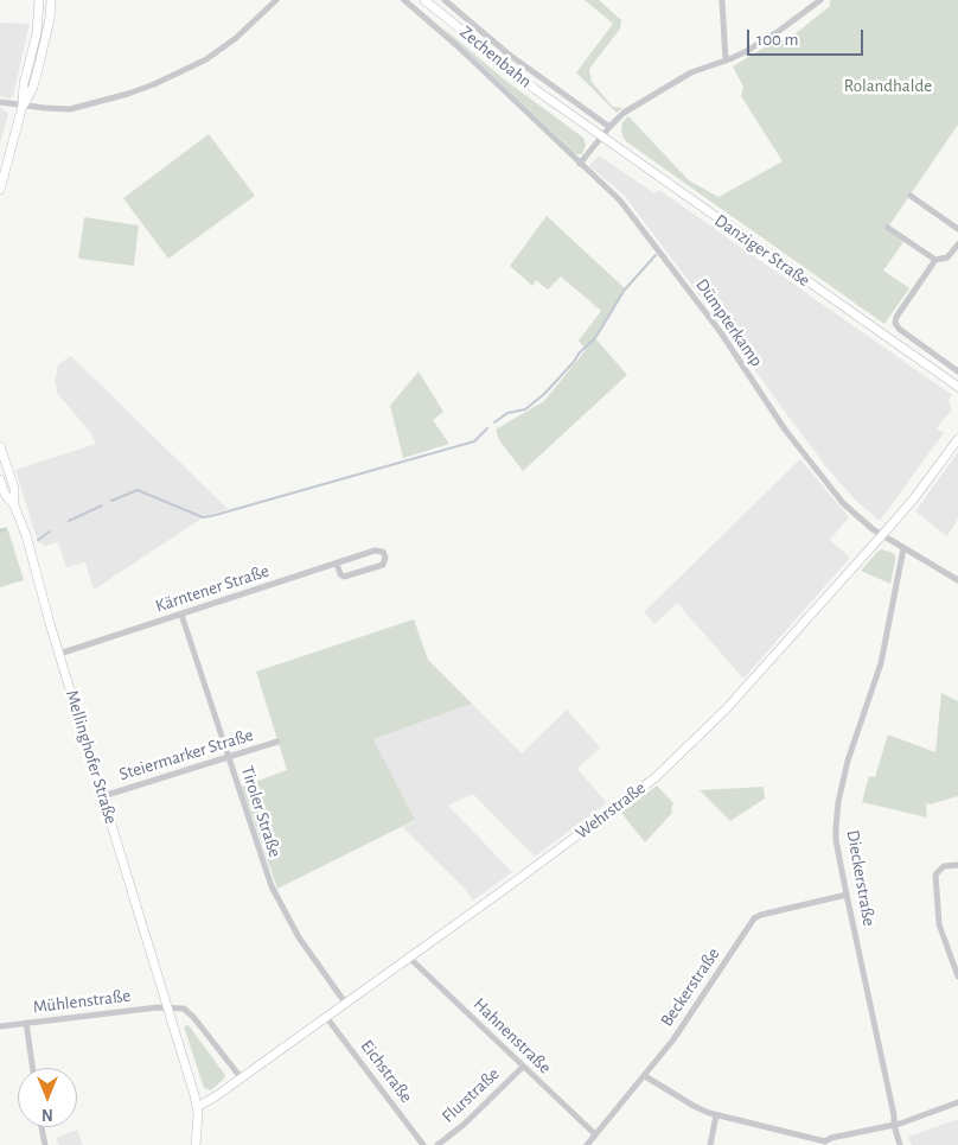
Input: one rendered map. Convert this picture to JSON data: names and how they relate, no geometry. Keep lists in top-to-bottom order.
{
  "streets": {
    "main road": [
      "Zechenbahn",
      "Danziger Straße",
      "Mellinghofer Straße",
      "Wehrstraße"
    ],
    "street": [
      "Dümpterkamp",
      "Kärntener Straße",
      "Steiermarker Straße",
      "Tiroler Straße",
      "Dieckerstraße",
      "Beckerstraße",
      "Mühlenstraße",
      "Hahnenstraße",
      "Eichstraße",
      "Flurstraße"
    ]
  },
  "crossings": [
    ["Zechenbahn", "Danziger Straße"],
    ["Dümpterkamp", "Wehrstraße"],
    ["Dümpterkamp", "Dieckerstraße"],
    ["Kärntener Straße", "Mellinghofer Straße"],
    ["Kärntener Straße", "Tiroler Straße"],
    ["Steiermarker Straße", "Mellinghofer Straße"],
    ["Steiermarker Straße", "Tiroler Straße"],
    ["Mellinghofer Straße", "Wehrstraße"],
    ["Mellinghofer Straße", "Mühlenstraße"],
    ["Wehrstraße", "Tiroler Straße"],
    ["Wehrstraße", "Hahnenstraße"],
    ["Wehrstraße", "Eichstraße"],
    ["Dieckerstraße", "Beckerstraße"],
    ["Beckerstraße", "Hahnenstraße"],
    ["Hahnenstraße", "Flurstraße"]
  ],
  "parks": ["Rolandhalde"],
  "scale_bar": "100 m",
  "north": "bottom"
}
